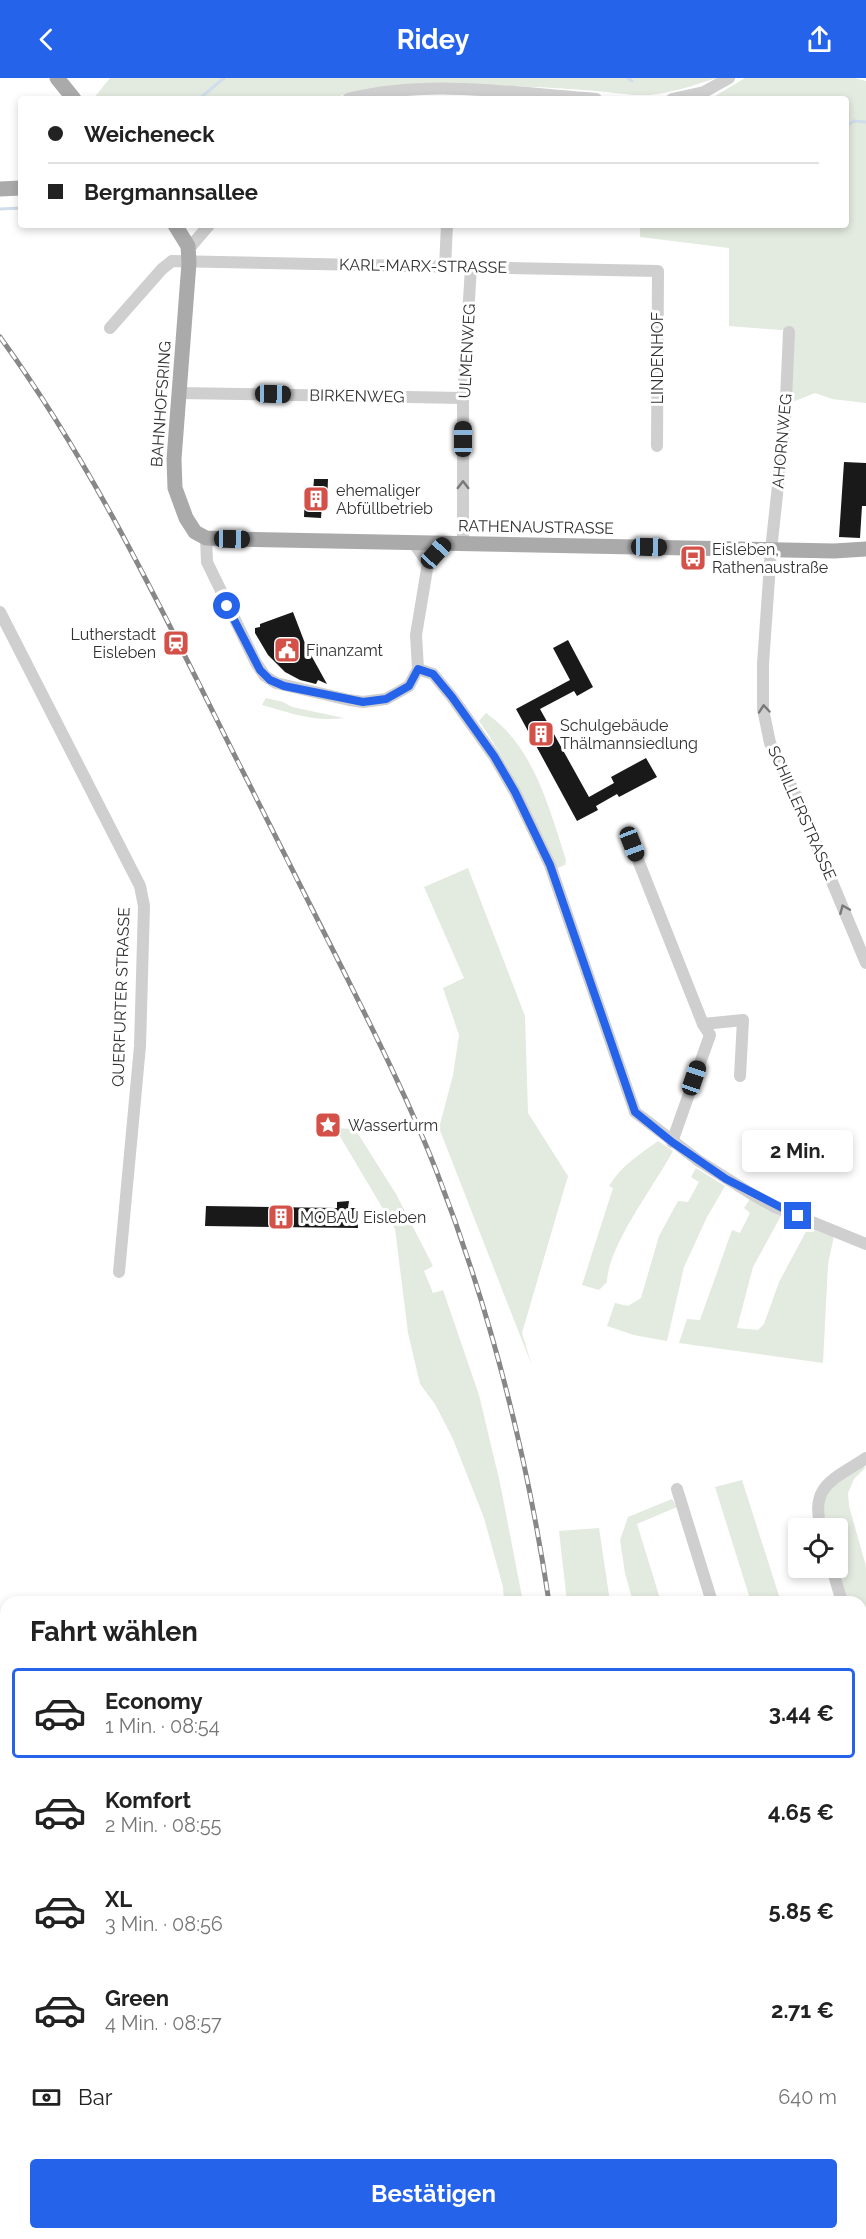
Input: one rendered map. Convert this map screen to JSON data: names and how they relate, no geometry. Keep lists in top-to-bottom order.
{
  "streets": {
    "main road": ["BAHNHOFSRING", "RATHENAUSTRASSE"],
    "street": [
      "KARL-MARX-STRASSE",
      "ULMENWEG",
      "LINDENHOF",
      "BIRKENWEG",
      "AHORNWEG",
      "SCHILLERSTRASSE",
      "QUERFURTER STRASSE"
    ]
  },
  "crossings": [
    ["KARL-MARX-STRASSE", "ULMENWEG"],
    ["KARL-MARX-STRASSE", "LINDENHOF"],
    ["KARL-MARX-STRASSE", "BAHNHOFSRING"],
    ["ULMENWEG", "BIRKENWEG"],
    ["ULMENWEG", "RATHENAUSTRASSE"],
    ["BIRKENWEG", "BAHNHOFSRING"],
    ["BAHNHOFSRING", "RATHENAUSTRASSE"],
    ["AHORNWEG", "RATHENAUSTRASSE"],
    ["AHORNWEG", "SCHILLERSTRASSE"],
    ["RATHENAUSTRASSE", "SCHILLERSTRASSE"]
  ],
  "one_way": ["ULMENWEG", "SCHILLERSTRASSE"],
  "places": {
    "building": ["ehemaliger Abfüllbetrieb", "Schulgebäude Thälmannsiedlung", "MOBAU Eisleben"],
    "bus stop": ["Eisleben, Rathenaustraße"],
    "station": ["Lutherstadt Eisleben"],
    "public building": ["Finanzamt"],
    "place": ["Wasserturm"]
  },
  "page": {
    "header": "Ridey",
    "banner": ["Weicheneck", "Bergmannsallee"],
    "bubble": "2 Min.",
    "heading": "Fahrt wählen",
    "list": [
      {
        "name": "Economy",
        "note": "1 Min. · 08:54",
        "value": "3.44 €"
      },
      {
        "name": "Komfort",
        "note": "2 Min. · 08:55",
        "value": "4.65 €"
      },
      {
        "name": "XL",
        "note": "3 Min. · 08:56",
        "value": "5.85 €"
      },
      {
        "name": "Green",
        "note": "4 Min. · 08:57",
        "value": "2.71 €"
      }
    ],
    "pay": ["Bar", "640 m"],
    "buttons": "Bestätigen"
  }
}
